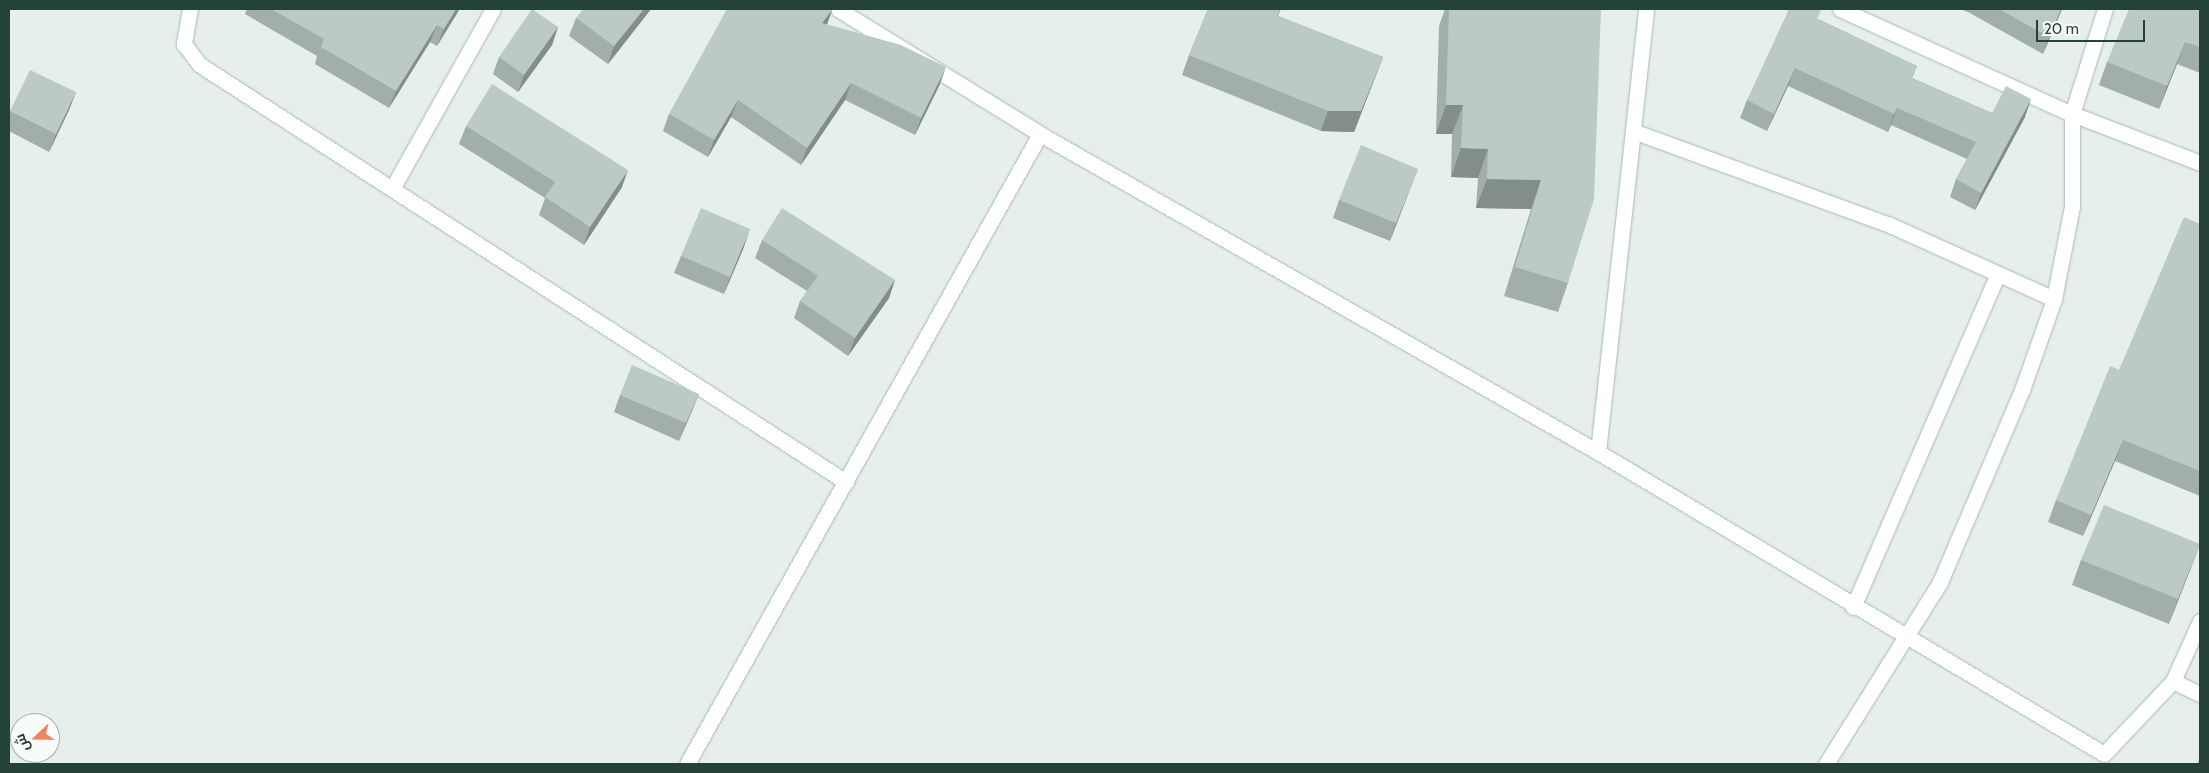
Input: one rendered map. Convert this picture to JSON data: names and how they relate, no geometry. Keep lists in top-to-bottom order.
{
  "scale_bar": "20 m",
  "north": "left"
}
